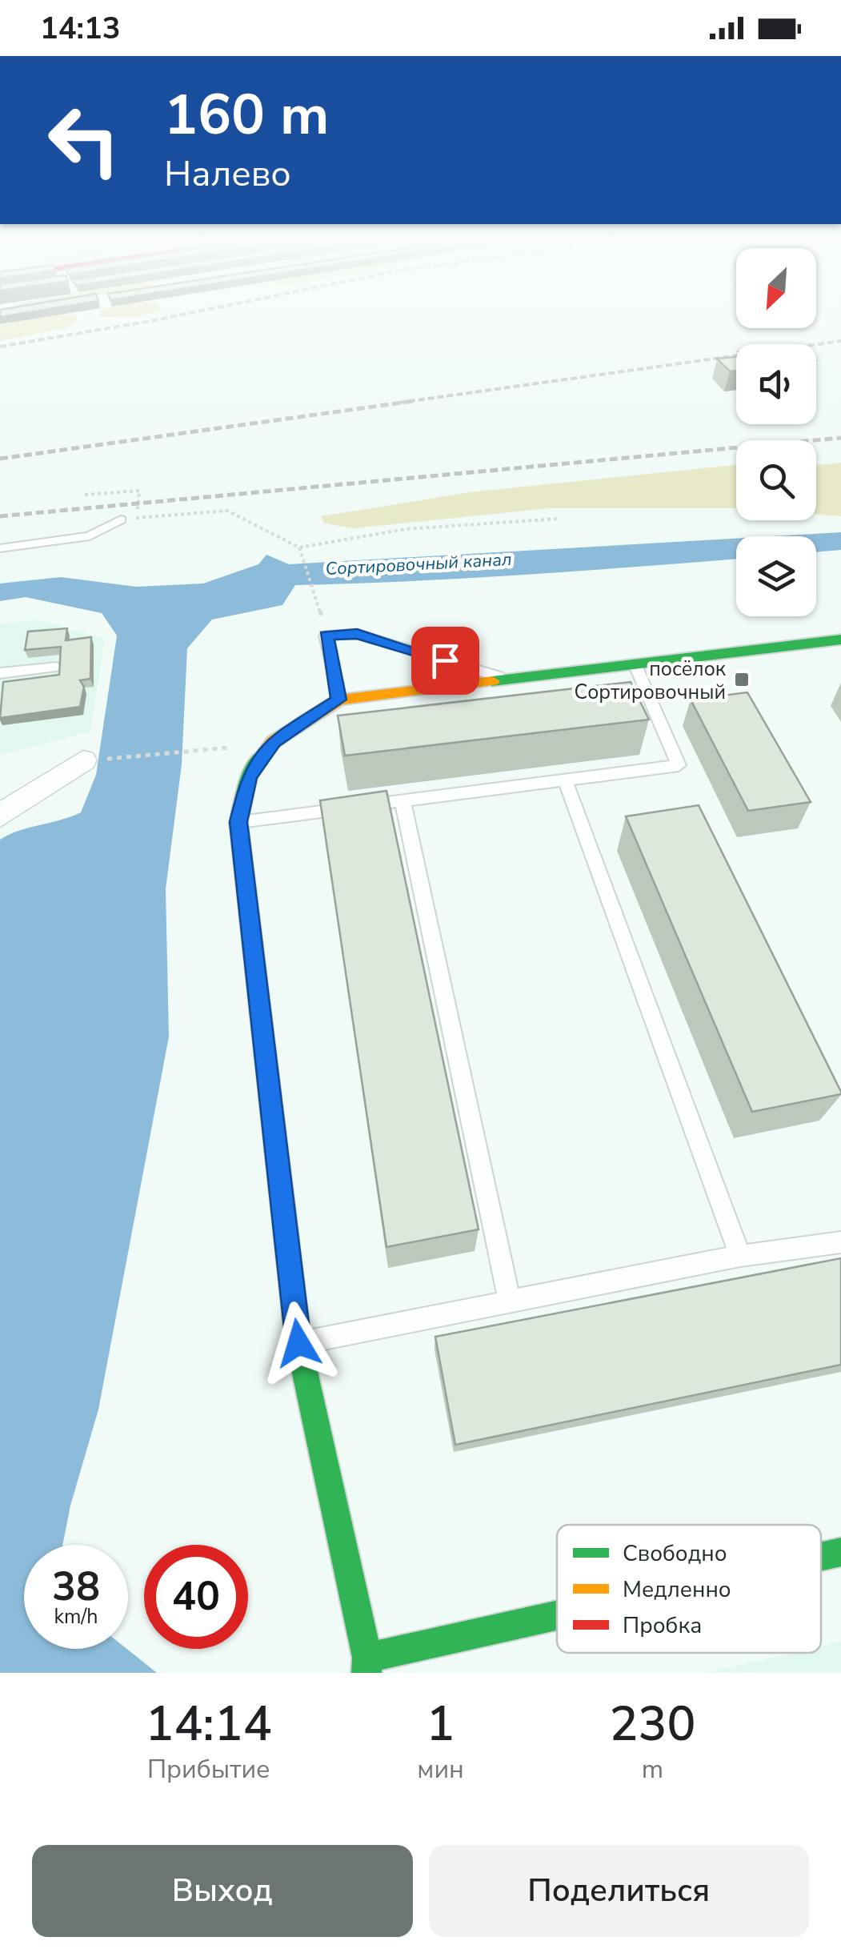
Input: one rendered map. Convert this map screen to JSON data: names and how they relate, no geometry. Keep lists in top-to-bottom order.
{
  "water": ["Сортировочный канал"],
  "places": {
    "transit": ["посёлок Сортировочный"]
  },
  "legend": ["Свободно", "Медленно", "Пробка"],
  "north": "bottom left",
  "page": {
    "status": "14:13",
    "turn": ["160 m", "Налево"],
    "speed": "38 km/h",
    "limit": "40",
    "eta": [
      "14:14",
      "Прибытие",
      "1",
      "мин",
      "230",
      "m"
    ],
    "buttons": ["Выход", "Поделиться"]
  }
}
